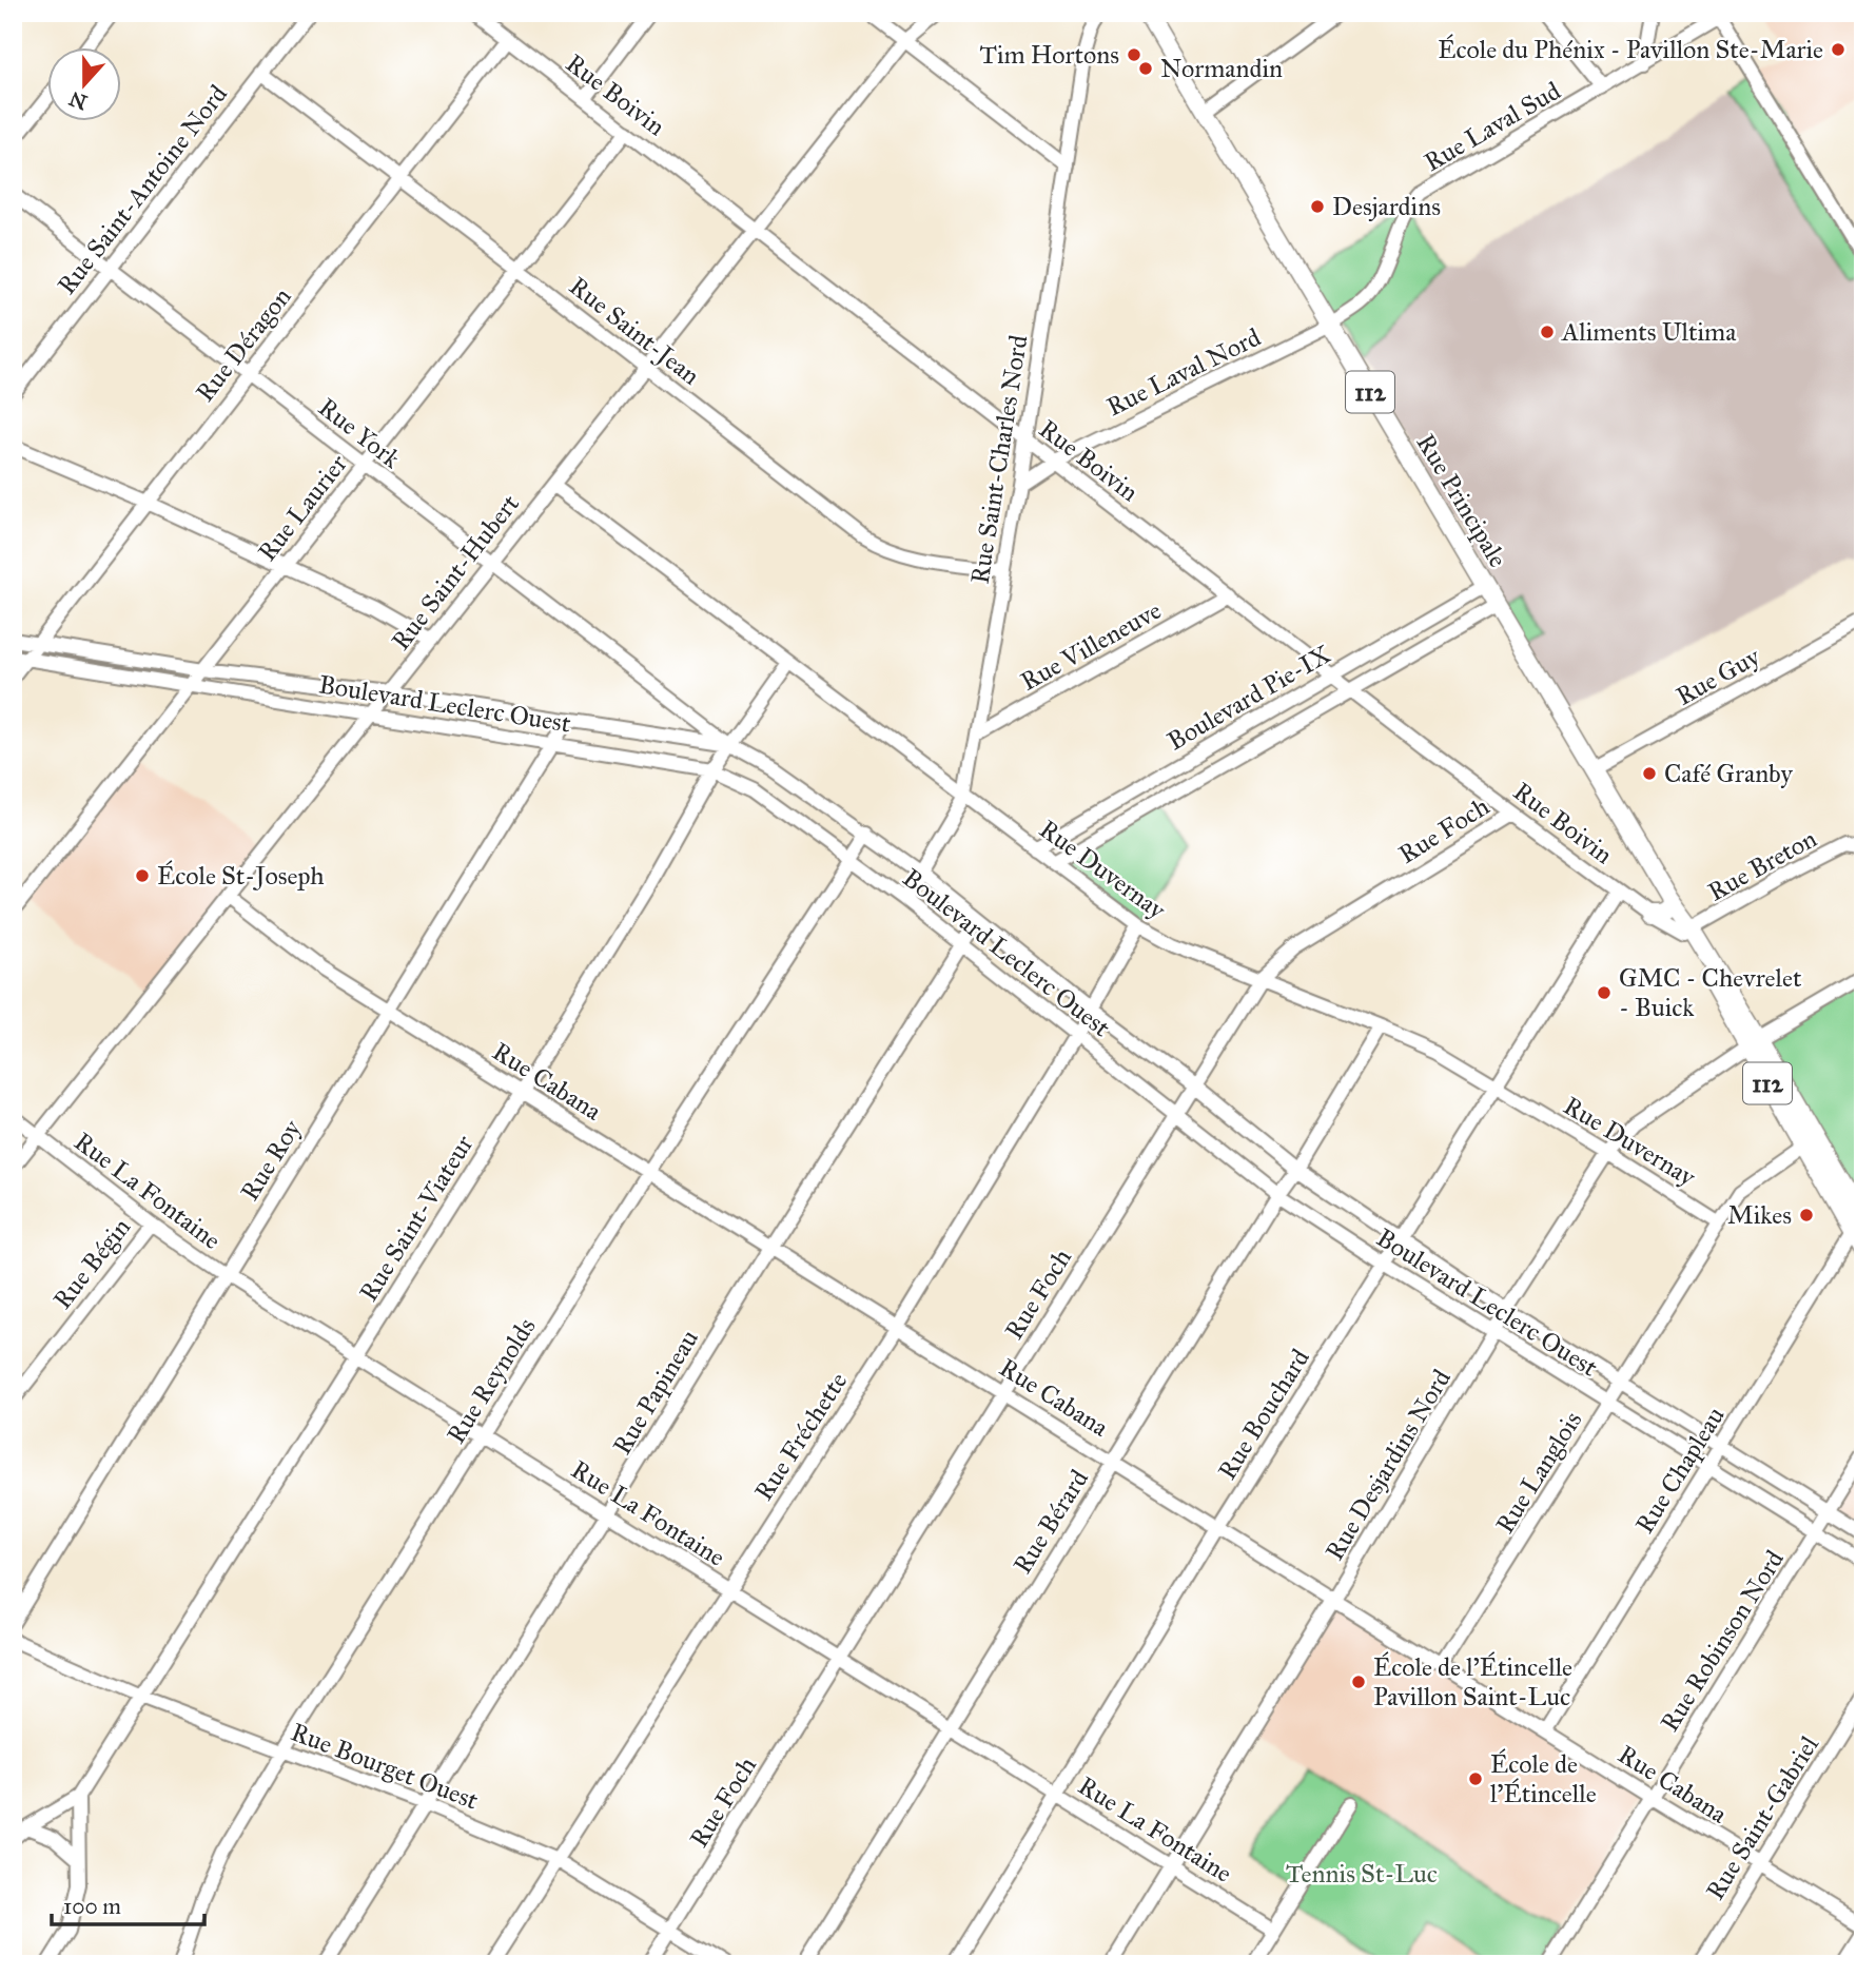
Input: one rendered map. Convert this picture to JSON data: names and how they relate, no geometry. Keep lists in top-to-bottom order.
{
  "streets": {
    "main road": ["112", "Rue Principale"],
    "street": [
      "Rue Boivin",
      "Rue Laval Sud",
      "Rue Saint-Antoine Nord",
      "Rue Saint-Jean",
      "Rue Déragon",
      "Rue Laval Nord",
      "Rue York",
      "Rue Saint-Charles Nord",
      "Rue Laurier",
      "Rue Saint-Hubert",
      "Rue Villeneuve",
      "Rue Guy",
      "Boulevard Pie-IX",
      "Boulevard Leclerc Ouest",
      "Rue Foch",
      "Rue Breton",
      "Rue Duvernay",
      "Rue Cabana",
      "Rue Roy",
      "Rue La Fontaine",
      "Rue Saint-Viateur",
      "Rue Bégin",
      "Rue Reynolds",
      "Rue Papineau",
      "Rue Bouchard",
      "Rue Fréchette",
      "Rue Desjardins Nord",
      "Rue Chapleau",
      "Rue Langlois",
      "Rue Bérard",
      "Rue Robinson Nord",
      "Rue Bourget Ouest",
      "Rue Saint-Gabriel"
    ]
  },
  "crossings": [
    ["Rue Boivin", "Rue Déragon"],
    ["Rue Boivin", "Rue Laval Nord"],
    ["Rue Boivin", "Rue Saint-Charles Nord"],
    ["Rue Boivin", "Rue Principale"],
    ["Rue Boivin", "Rue Laurier"],
    ["Rue Boivin", "Rue Saint-Hubert"],
    ["Rue Boivin", "Rue Villeneuve"],
    ["Rue Boivin", "Boulevard Pie-IX"],
    ["Rue Boivin", "Rue Foch"],
    ["Rue Boivin", "Rue Breton"],
    ["Rue Boivin", "Rue Bouchard"],
    ["Rue Laval Sud", "Rue Laval Nord"],
    ["Rue Laval Sud", "Rue Principale"],
    ["Rue Saint-Antoine Nord", "Rue Saint-Jean"],
    ["Rue Saint-Antoine Nord", "Rue York"],
    ["Rue Saint-Jean", "Rue Déragon"],
    ["Rue Saint-Jean", "Rue Saint-Charles Nord"],
    ["Rue Saint-Jean", "Rue Laurier"],
    ["Rue Saint-Jean", "Rue Saint-Hubert"],
    ["Rue Déragon", "Rue York"],
    ["Rue Déragon", "Boulevard Leclerc Ouest"],
    ["Rue Laval Nord", "Rue Saint-Charles Nord"],
    ["Rue Laval Nord", "Rue Principale"],
    ["Rue York", "Rue Laurier"],
    ["Rue York", "Rue Saint-Hubert"],
    ["Rue York", "Boulevard Leclerc Ouest"],
    ["Rue York", "Rue Saint-Viateur"],
    ["Rue Saint-Charles Nord", "Rue Villeneuve"],
    ["Rue Saint-Charles Nord", "Boulevard Leclerc Ouest"],
    ["Rue Saint-Charles Nord", "Rue Duvernay"],
    ["Rue Principale", "Rue Guy"],
    ["Rue Principale", "Boulevard Pie-IX"],
    ["Rue Principale", "Rue Breton"],
    ["Rue Principale", "Rue Desjardins Nord"],
    ["Rue Principale", "Rue Chapleau"],
    ["Rue Principale", "Rue Langlois"],
    ["Rue Laurier", "Boulevard Leclerc Ouest"],
    ["Rue Saint-Hubert", "Boulevard Leclerc Ouest"],
    ["Rue Saint-Hubert", "Rue Duvernay"],
    ["Rue Saint-Hubert", "Rue Cabana"],
    ["Rue Saint-Hubert", "Rue La Fontaine"],
    ["Boulevard Pie-IX", "Rue Duvernay"],
    ["Boulevard Leclerc Ouest", "Rue Foch"],
    ["Boulevard Leclerc Ouest", "Rue Roy"],
    ["Boulevard Leclerc Ouest", "Rue Saint-Viateur"],
    ["Boulevard Leclerc Ouest", "Rue Reynolds"],
    ["Boulevard Leclerc Ouest", "Rue Papineau"],
    ["Boulevard Leclerc Ouest", "Rue Bouchard"],
    ["Boulevard Leclerc Ouest", "Rue Fréchette"],
    ["Boulevard Leclerc Ouest", "Rue Desjardins Nord"],
    ["Boulevard Leclerc Ouest", "Rue Chapleau"],
    ["Boulevard Leclerc Ouest", "Rue Langlois"],
    ["Boulevard Leclerc Ouest", "Rue Bérard"],
    ["Boulevard Leclerc Ouest", "Rue Robinson Nord"],
    ["Rue Foch", "Rue Duvernay"],
    ["Rue Foch", "Rue Cabana"],
    ["Rue Foch", "Rue La Fontaine"],
    ["Rue Foch", "Rue Bourget Ouest"],
    ["Rue Duvernay", "Rue Saint-Viateur"],
    ["Rue Duvernay", "Rue Bouchard"],
    ["Rue Duvernay", "Rue Fréchette"],
    ["Rue Duvernay", "Rue Desjardins Nord"],
    ["Rue Duvernay", "Rue Langlois"],
    ["Rue Duvernay", "Rue Bérard"],
    ["Rue Cabana", "Rue Roy"],
    ["Rue Cabana", "Rue Saint-Viateur"],
    ["Rue Cabana", "Rue Reynolds"],
    ["Rue Cabana", "Rue Papineau"],
    ["Rue Cabana", "Rue Bouchard"],
    ["Rue Cabana", "Rue Fréchette"],
    ["Rue Cabana", "Rue Desjardins Nord"],
    ["Rue Cabana", "Rue Chapleau"],
    ["Rue Cabana", "Rue Langlois"],
    ["Rue Cabana", "Rue Bérard"],
    ["Rue Cabana", "Rue Robinson Nord"],
    ["Rue Cabana", "Rue Saint-Gabriel"],
    ["Rue Roy", "Rue La Fontaine"],
    ["Rue La Fontaine", "Rue Saint-Viateur"],
    ["Rue La Fontaine", "Rue Bégin"],
    ["Rue La Fontaine", "Rue Reynolds"],
    ["Rue La Fontaine", "Rue Papineau"],
    ["Rue La Fontaine", "Rue Bouchard"],
    ["Rue La Fontaine", "Rue Fréchette"],
    ["Rue La Fontaine", "Rue Desjardins Nord"],
    ["Rue La Fontaine", "Rue Bérard"],
    ["Rue Saint-Viateur", "Rue Bourget Ouest"],
    ["Rue Reynolds", "Rue Bourget Ouest"],
    ["Rue Papineau", "Rue Bourget Ouest"],
    ["Rue Fréchette", "Rue Bourget Ouest"]
  ],
  "parks": ["Tennis St-Luc"],
  "places": [
    "École du Phénix - Pavillon Ste-Marie",
    "Tim Hortons",
    "Normandin",
    "Desjardins",
    "Aliments Ultima",
    "Café Granby",
    "École St-Joseph",
    "GMC - Chevrelet - Buick",
    "Mikes",
    "École de l'Étincelle Pavillon Saint-Luc",
    "École de l'Étincelle"
  ],
  "scale_bar": "100 m",
  "north": "bottom"
}
